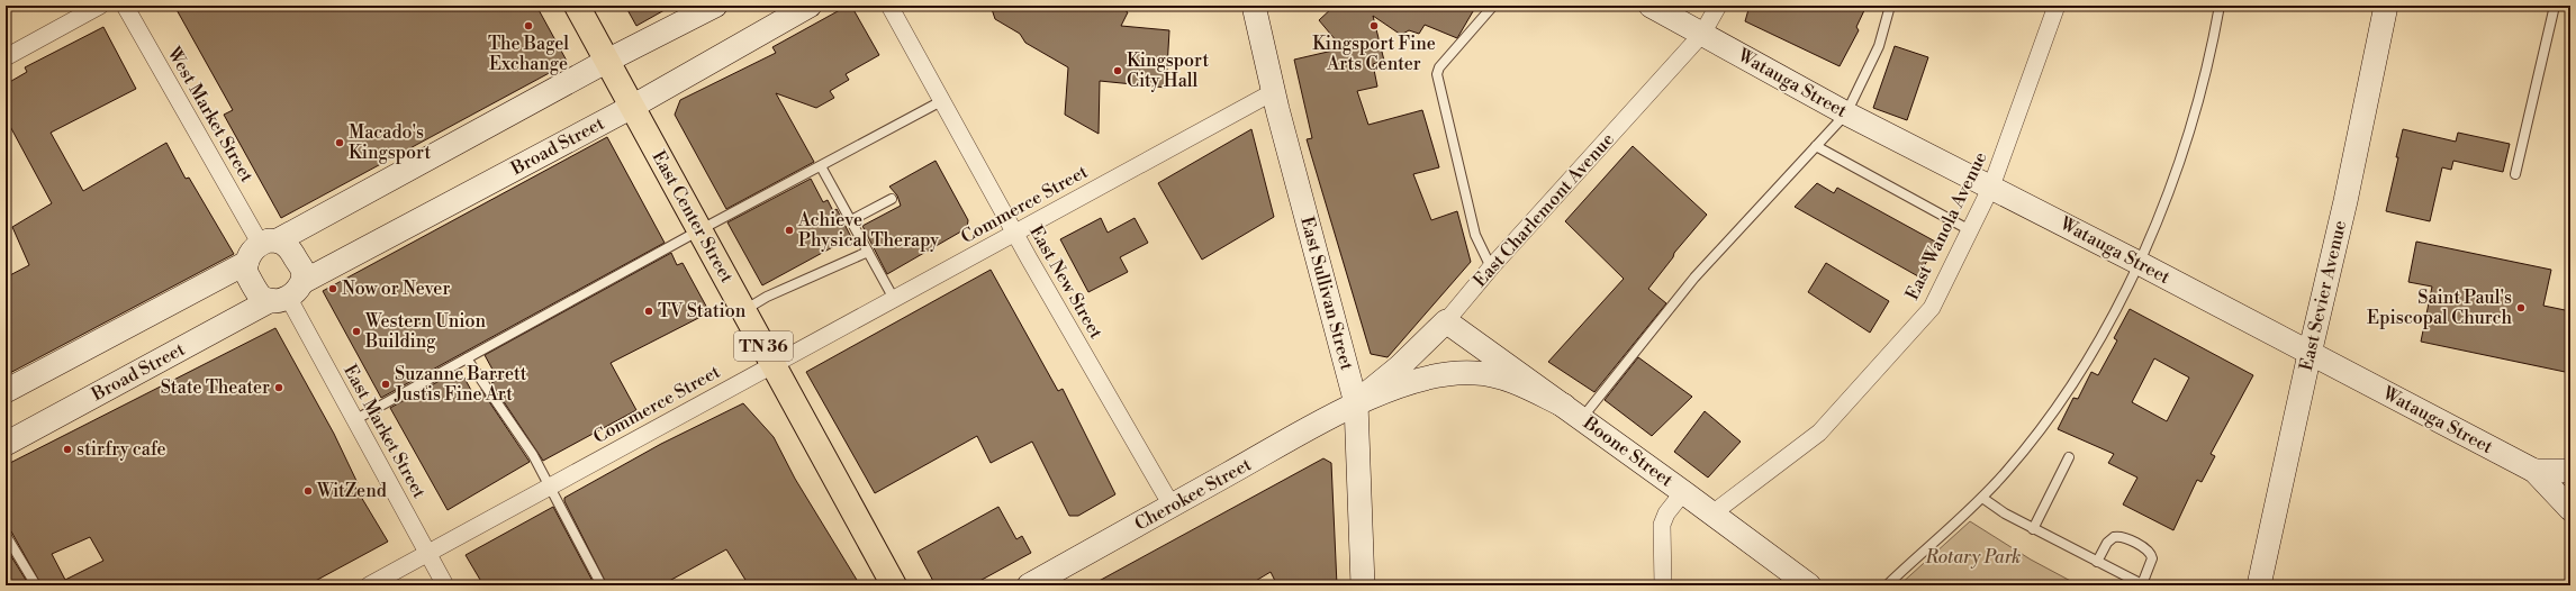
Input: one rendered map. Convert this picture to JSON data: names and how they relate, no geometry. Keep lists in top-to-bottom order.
{
  "streets": {
    "main road": ["East Center Street", "TN 36"],
    "street": [
      "Watauga Street",
      "West Market Street",
      "Broad Street",
      "Commerce Street",
      "East Charlemont Avenue",
      "East Wanola Avenue",
      "East New Street",
      "East Sullivan Street",
      "East Sevier Avenue",
      "East Market Street",
      "Boone Street",
      "Cherokee Street"
    ]
  },
  "crossings": [
    ["Watauga Street", "East Charlemont Avenue"],
    ["Watauga Street", "East Wanola Avenue"],
    ["Watauga Street", "East Sevier Avenue"],
    ["West Market Street", "Broad Street"],
    ["West Market Street", "East Market Street"],
    ["Broad Street", "East Center Street"],
    ["Broad Street", "East Market Street"],
    ["Commerce Street", "East Center Street"],
    ["Commerce Street", "East New Street"],
    ["Commerce Street", "East Sullivan Street"],
    ["Commerce Street", "East Market Street"],
    ["East Charlemont Avenue", "East Sullivan Street"],
    ["East Charlemont Avenue", "Boone Street"],
    ["East Charlemont Avenue", "Cherokee Street"],
    ["East Center Street", "TN 36"],
    ["East Wanola Avenue", "Boone Street"],
    ["East New Street", "Cherokee Street"],
    ["East Sullivan Street", "Cherokee Street"]
  ],
  "parks": ["Rotary Park"],
  "places": [
    "The Bagel Exchange",
    "Kingsport Fine Arts Center",
    "Kingsport City Hall",
    "Macado's Kingsport",
    "Achieve Physical Therapy",
    "Now or Never",
    "Saint Paul's Episcopal Church",
    "TV Station",
    "Western Union Building",
    "Suzanne Barrett Justis Fine Art",
    "State Theater",
    "stirfry cafe",
    "WitZend"
  ]
}
